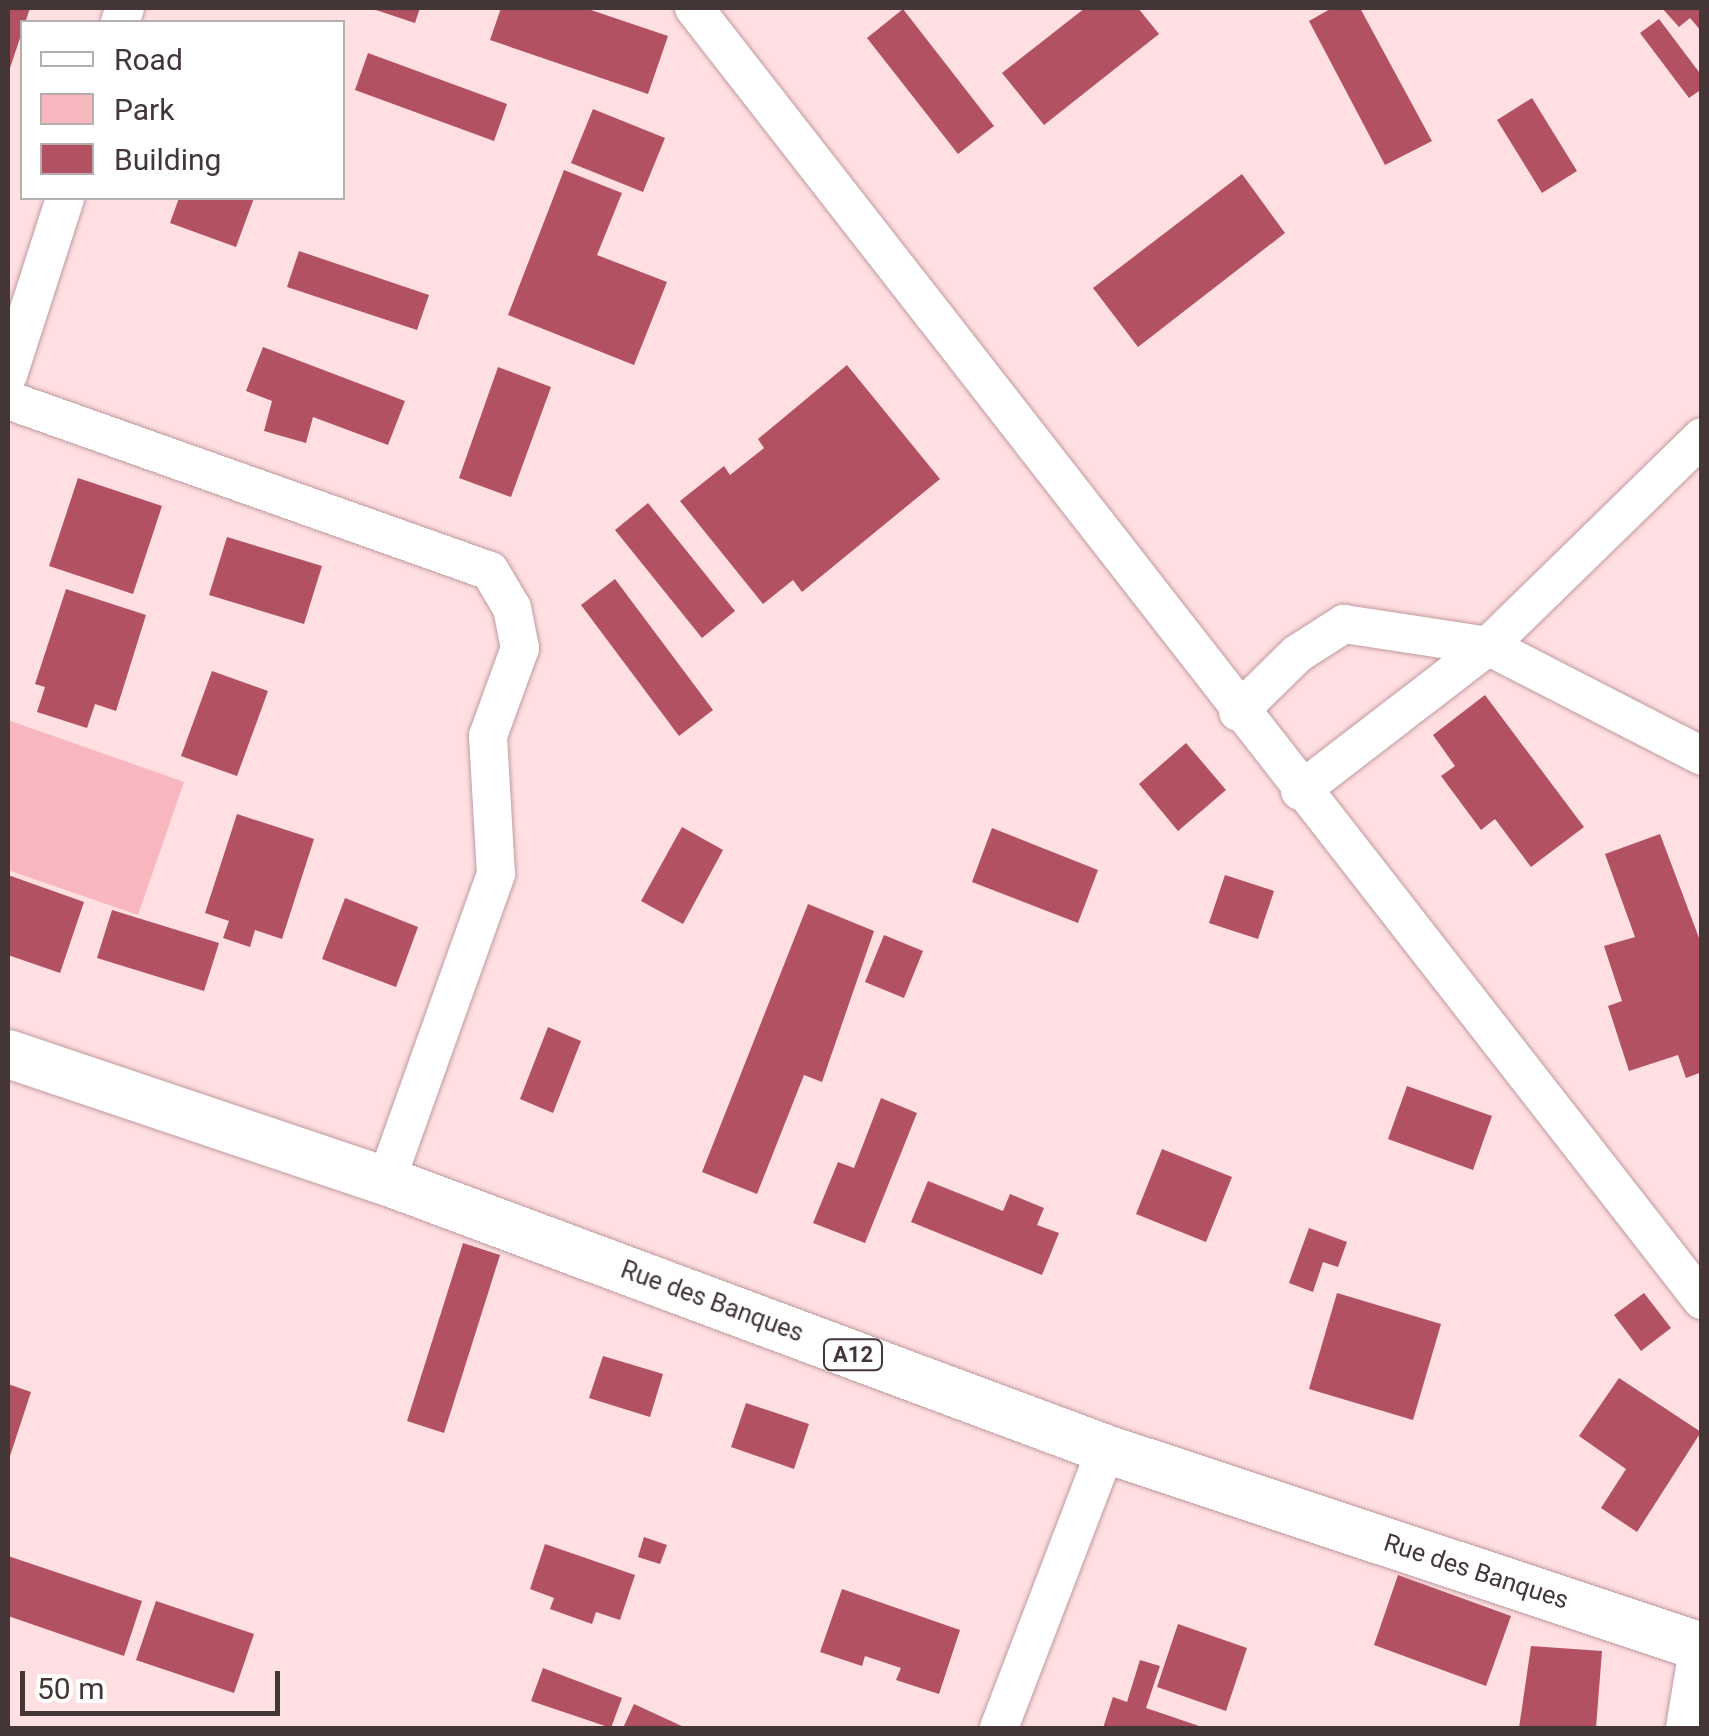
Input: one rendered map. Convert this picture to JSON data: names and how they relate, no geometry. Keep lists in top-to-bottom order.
{
  "streets": {
    "main road": ["Rue des Banques", "A12"]
  },
  "legend": ["Road", "Park", "Building"],
  "scale_bar": "50 m"
}
